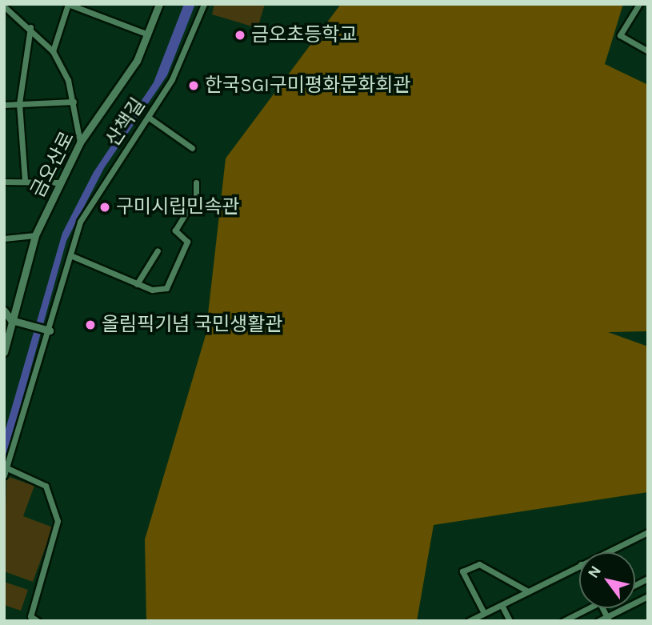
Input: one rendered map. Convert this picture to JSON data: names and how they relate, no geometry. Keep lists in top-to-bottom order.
{
  "streets": {
    "street": ["산책길", "금오산로"]
  },
  "places": [
    "금오초등학교",
    "한국SGI구미평화문화회관",
    "구미시립민속관",
    "올림픽기념 국민생활관"
  ],
  "north": "top left"
}
